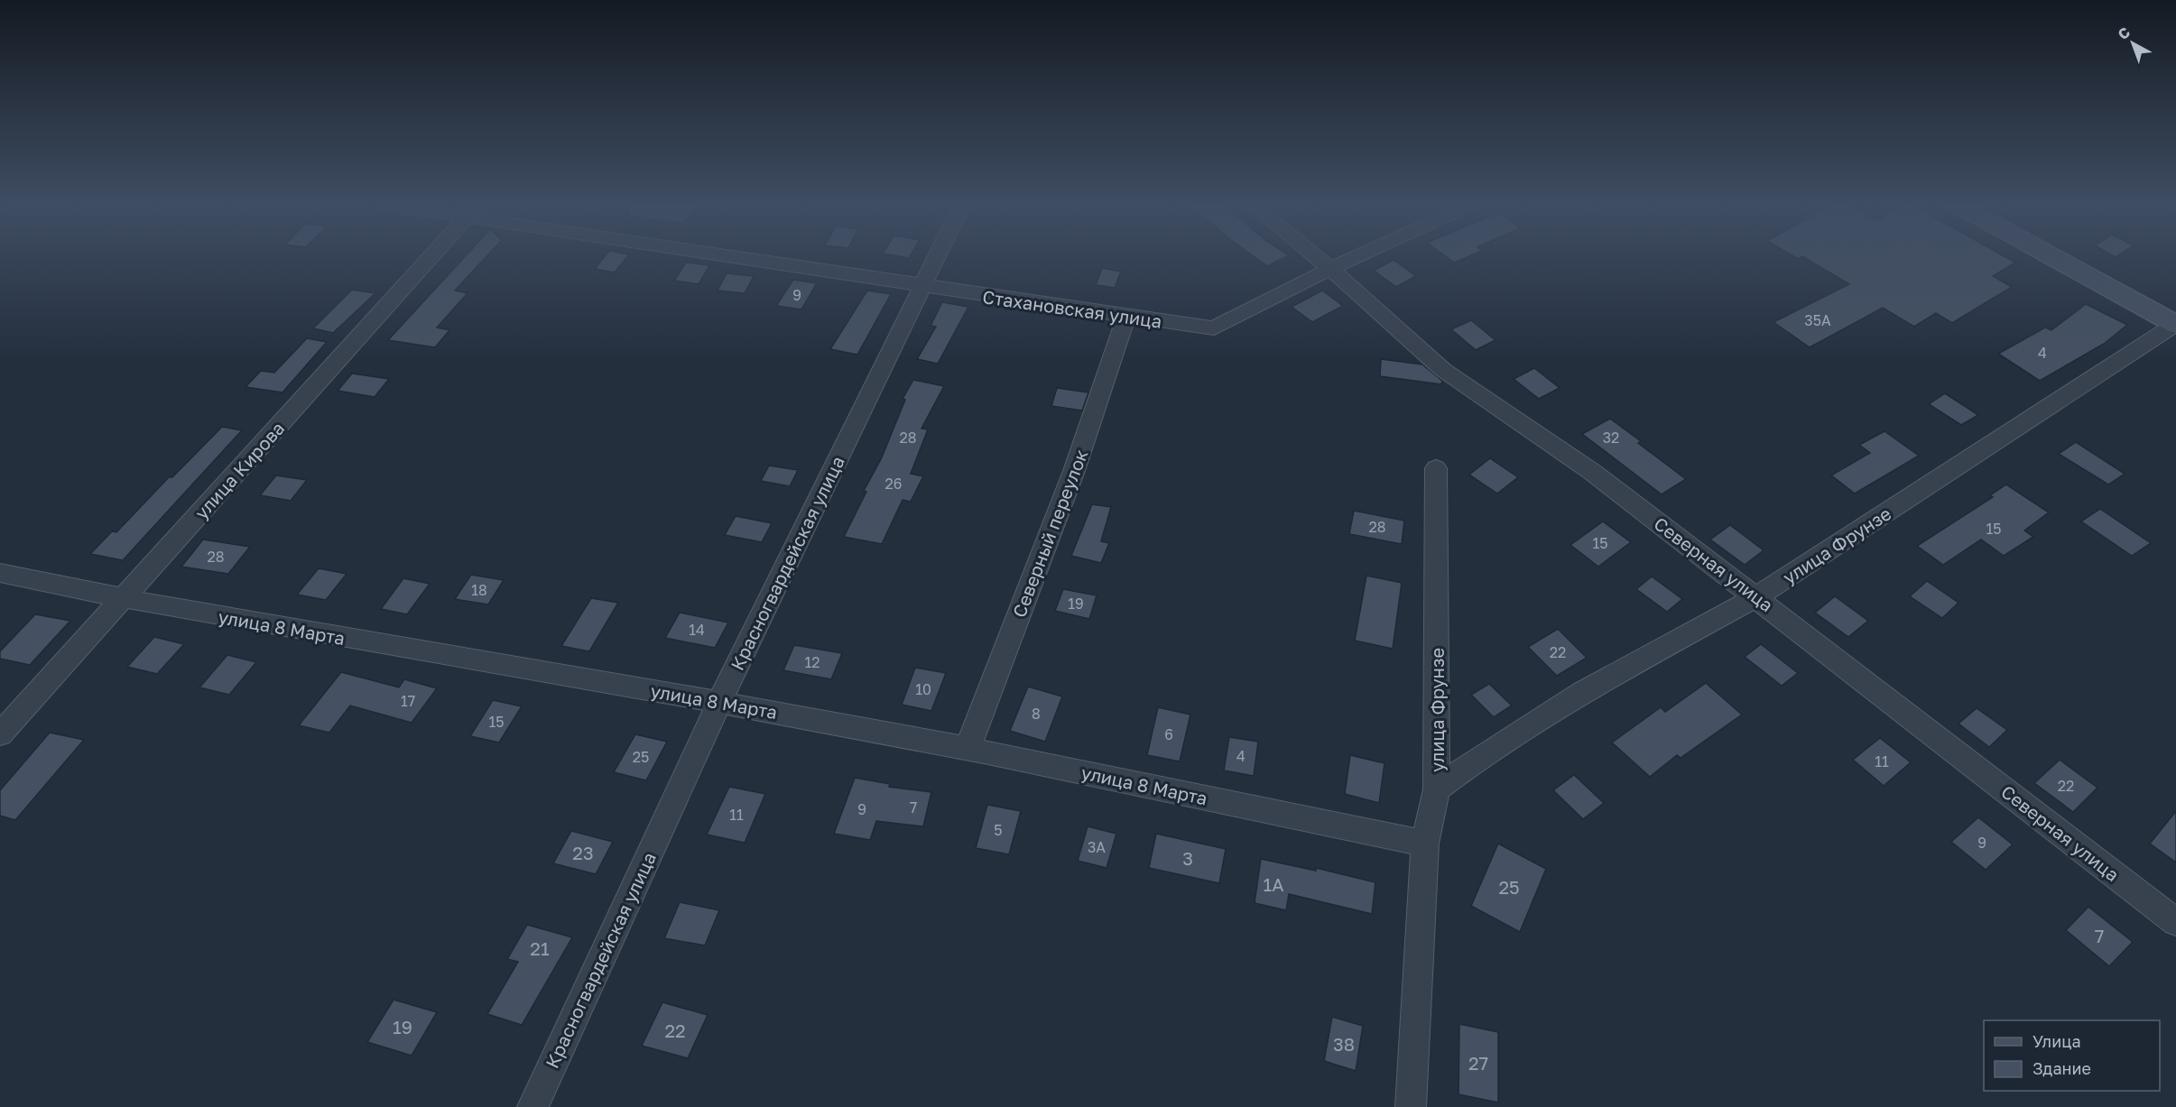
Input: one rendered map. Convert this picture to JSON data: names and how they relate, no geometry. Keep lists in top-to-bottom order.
{
  "streets": {
    "street": [
      "Стахановская улица",
      "улица Кирова",
      "Северный переулок",
      "улица Фрунзе",
      "Красногвардейская улица",
      "Северная улица",
      "улица 8 Марта"
    ]
  },
  "crossings": [
    ["Стахановская улица", "Северный переулок"],
    ["Стахановская улица", "Красногвардейская улица"],
    ["Стахановская улица", "Северная улица"],
    ["улица Кирова", "улица 8 Марта"],
    ["Северный переулок", "улица 8 Марта"],
    ["улица Фрунзе", "Северная улица"],
    ["улица Фрунзе", "улица 8 Марта"],
    ["Красногвардейская улица", "улица 8 Марта"]
  ],
  "house_numbers": [
    "9",
    "35А",
    "4",
    "28",
    "32",
    "26",
    "28",
    "15",
    "15",
    "28",
    "18",
    "19",
    "14",
    "22",
    "12",
    "10",
    "17",
    "8",
    "15",
    "6",
    "4",
    "25",
    "11",
    "22",
    "7",
    "9",
    "11",
    "5",
    "9",
    "3А",
    "23",
    "3",
    "1А",
    "25",
    "7",
    "21",
    "19",
    "22",
    "38",
    "27"
  ],
  "legend": ["Улица", "Здание"],
  "north": "top left"
}
